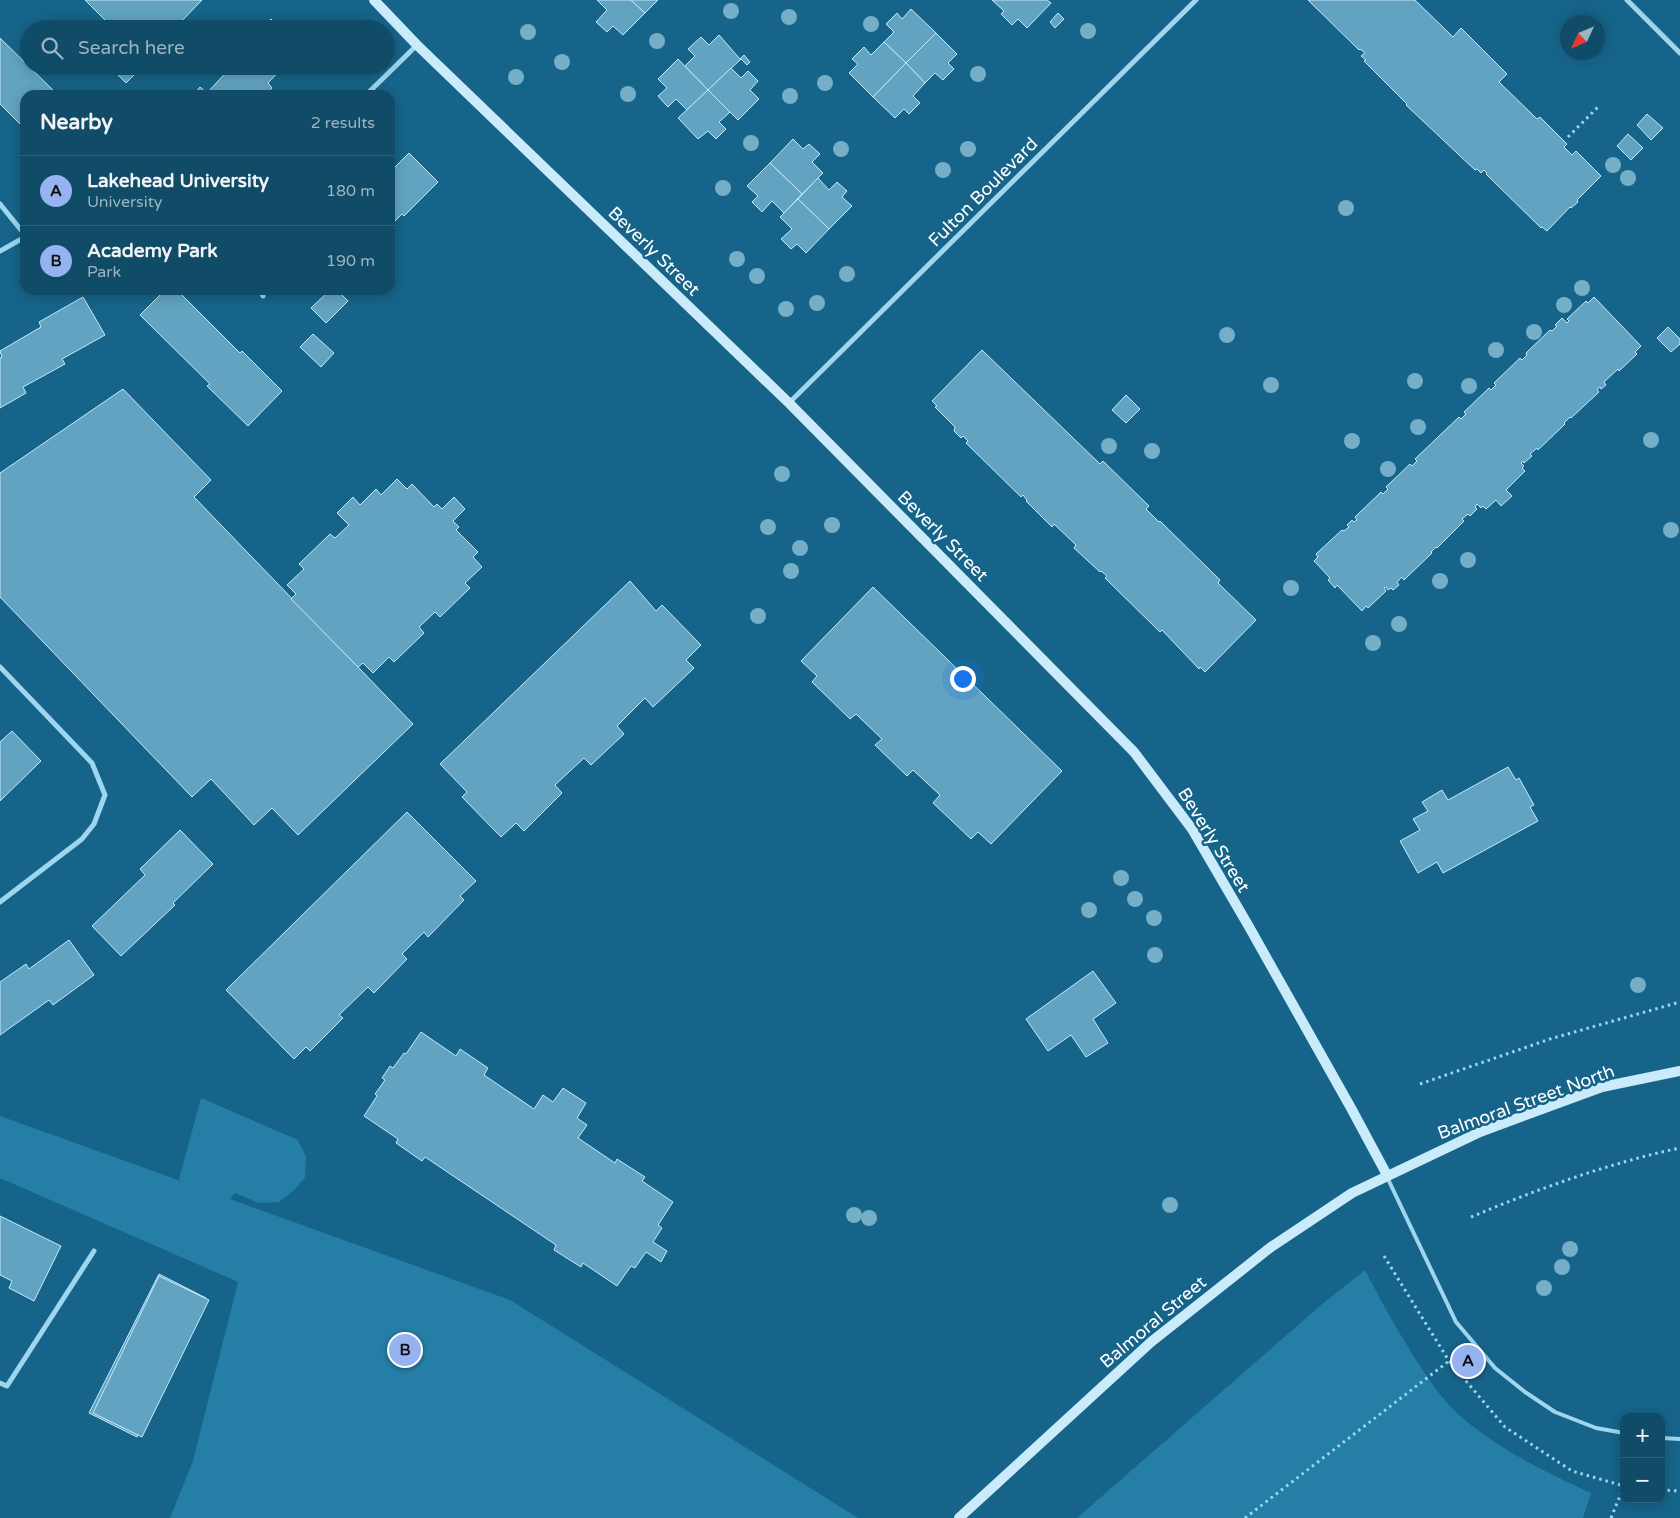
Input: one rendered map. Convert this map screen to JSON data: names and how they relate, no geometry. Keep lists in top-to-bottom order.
{
  "streets": {
    "street": [
      "Fulton Boulevard",
      "Beverly Street",
      "Balmoral Street North",
      "Balmoral Street"
    ]
  },
  "crossings": [
    ["Fulton Boulevard", "Beverly Street"],
    ["Beverly Street", "Balmoral Street North"],
    ["Beverly Street", "Balmoral Street"],
    ["Balmoral Street North", "Balmoral Street"]
  ],
  "north": "bottom left",
  "page": {
    "search": "Search here",
    "heading": ["Nearby", "2 results"],
    "list": [
      {
        "mark": "A",
        "name": "Lakehead University",
        "note": "University",
        "value": "180 m"
      },
      {
        "mark": "B",
        "name": "Academy Park",
        "note": "Park",
        "value": "190 m"
      }
    ],
    "pins": ["B", "A"],
    "map_buttons": ["+", "−"]
  }
}
